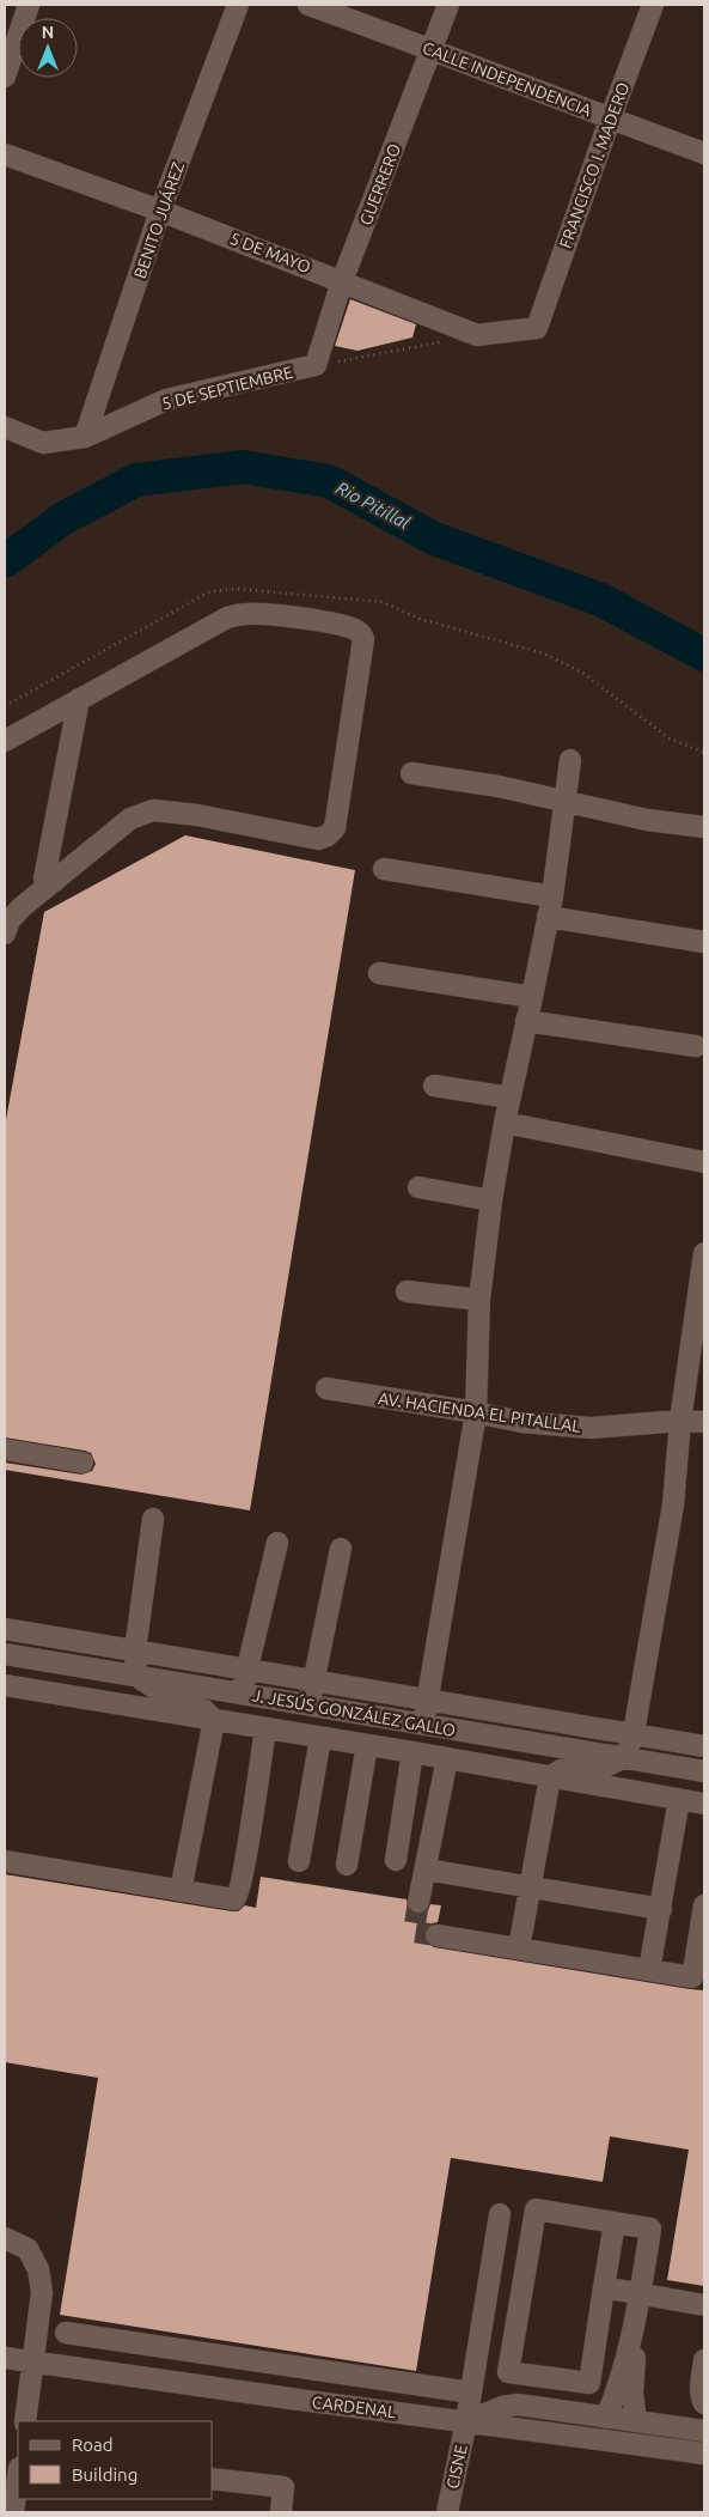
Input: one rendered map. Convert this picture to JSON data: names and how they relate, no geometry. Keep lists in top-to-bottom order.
{
  "streets": {
    "street": [
      "CALLE INDEPENDENCIA",
      "FRANCISCO I. MADERO",
      "GUERRERO",
      "BENITO JUÁREZ",
      "5 DE MAYO",
      "5 DE SEPTIEMBRE",
      "AV. HACIENDA EL PITALLAL",
      "J. JESÚS GONZÁLEZ GALLO",
      "CARDENAL",
      "CISNE"
    ]
  },
  "crossings": [
    ["CALLE INDEPENDENCIA", "FRANCISCO I. MADERO"],
    ["CALLE INDEPENDENCIA", "GUERRERO"],
    ["FRANCISCO I. MADERO", "5 DE MAYO"],
    ["GUERRERO", "5 DE MAYO"],
    ["GUERRERO", "5 DE SEPTIEMBRE"],
    ["BENITO JUÁREZ", "5 DE MAYO"],
    ["BENITO JUÁREZ", "5 DE SEPTIEMBRE"],
    ["CARDENAL", "CISNE"]
  ],
  "water": ["Rio Pitillal"],
  "legend": ["Road", "Building"],
  "north": "top"
}
